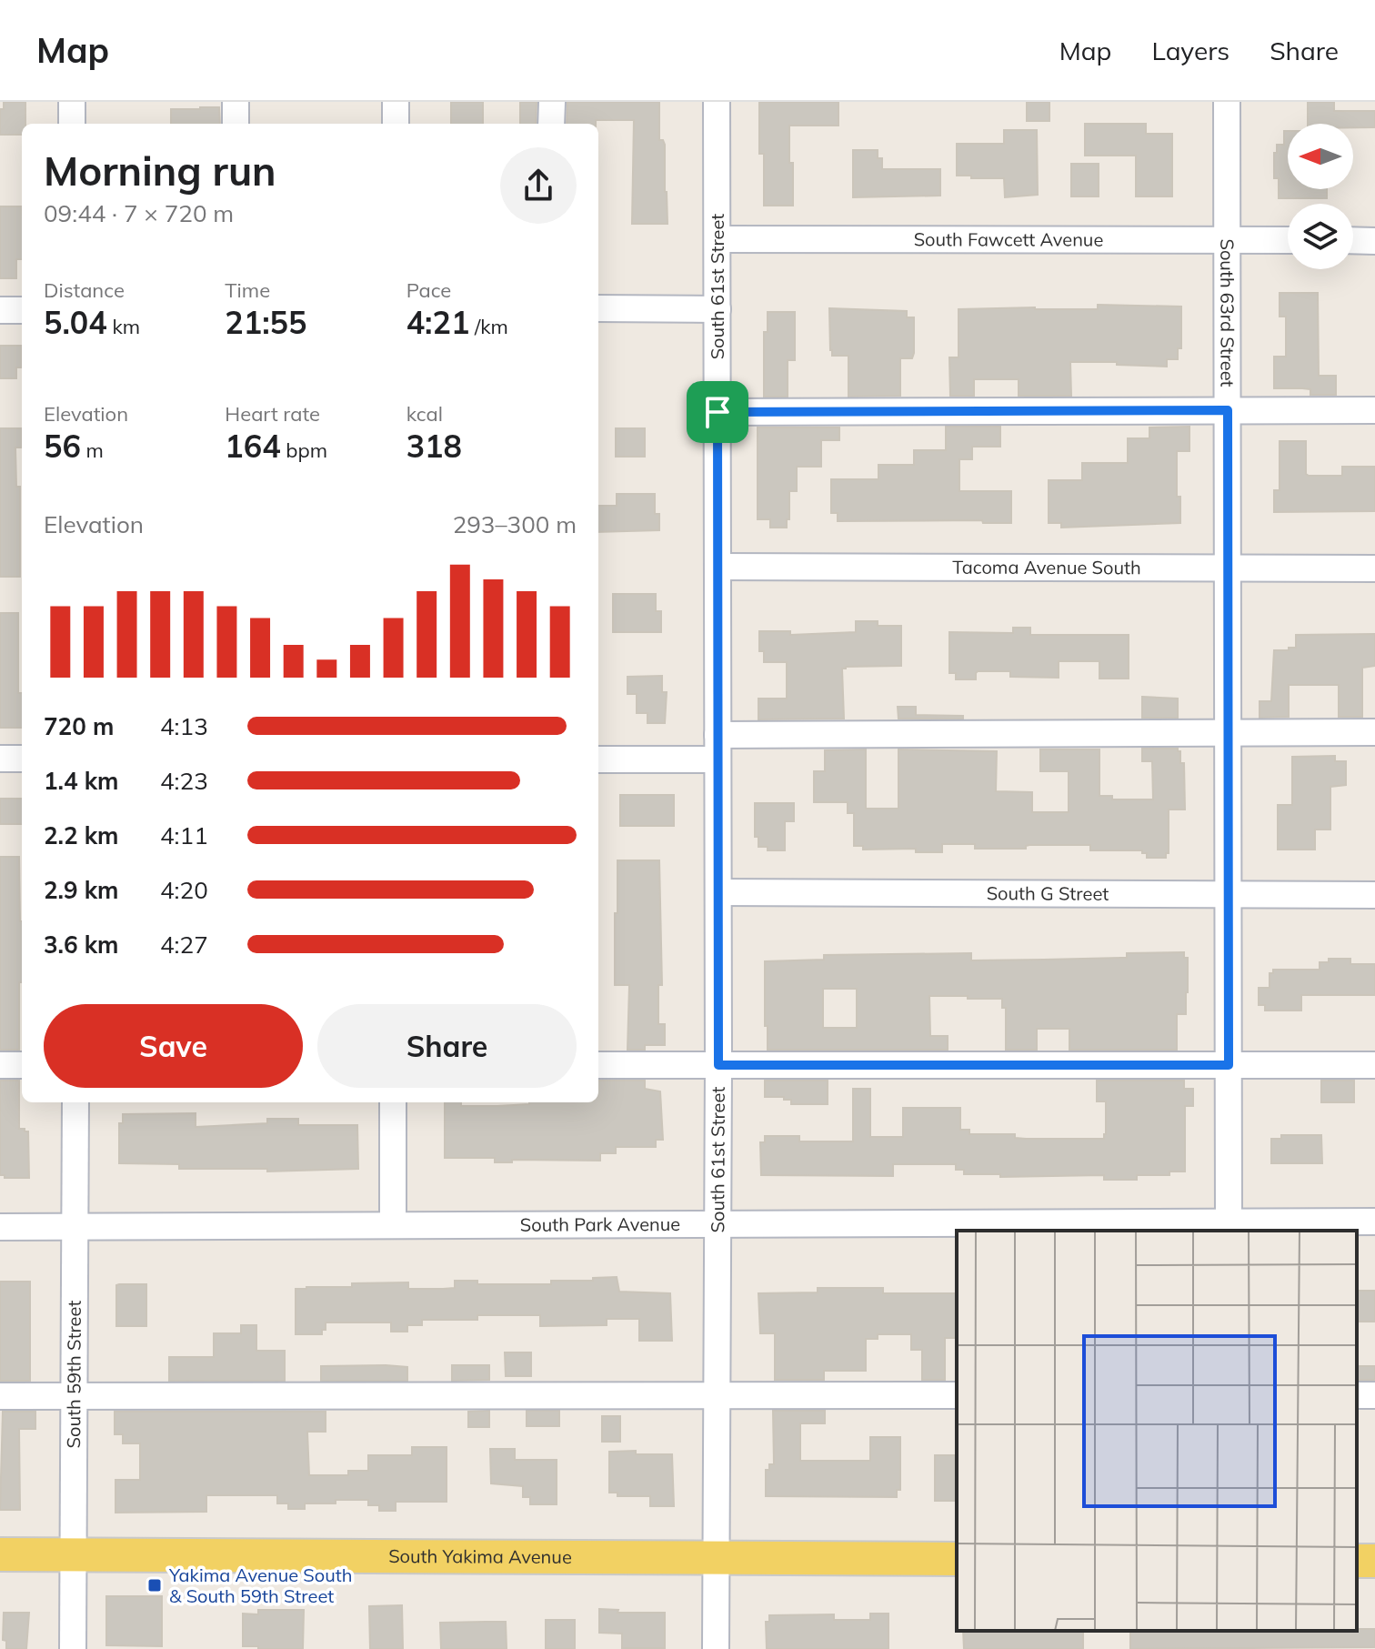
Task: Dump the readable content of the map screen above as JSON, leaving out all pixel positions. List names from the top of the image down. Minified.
{"streets":{"main road":["South Yakima Avenue"],"street":["South Fawcett Avenue","South 61st Street","South 63rd Street","Tacoma Avenue South","South G Street","South Park Avenue","South 59th Street"]},"crossings":[["South Fawcett Avenue","South 61st Street"],["South Fawcett Avenue","South 63rd Street"],["South 61st Street","Tacoma Avenue South"],["South 61st Street","South G Street"],["South 61st Street","South Park Avenue"],["South 61st Street","South Yakima Avenue"],["South 63rd Street","Tacoma Avenue South"],["South 63rd Street","South G Street"],["South 63rd Street","South Park Avenue"],["South Park Avenue","South 59th Street"],["South 59th Street","South Yakima Avenue"]],"places":{"transit":["Yakima Avenue South & South 59th Street"]},"north":"left","page":{"header":"Map","nav":["Map","Layers","Share"],"heading":["Morning run","09:44 · 7 × 720 m"],"stats":[["Distance","5.04 km"],["Time","21:55"],["Pace","4:21 /km"],["Elevation","56 m"],["Heart rate","164 bpm"],["kcal","318"]],"chart":["Elevation","293–300 m"],"list":[{"name":"720 m","note":"4:13"},{"name":"1.4 km","note":"4:23"},{"name":"2.2 km","note":"4:11"},{"name":"2.9 km","note":"4:20"},{"name":"3.6 km","note":"4:27"}],"buttons":["Save","Share"]}}
